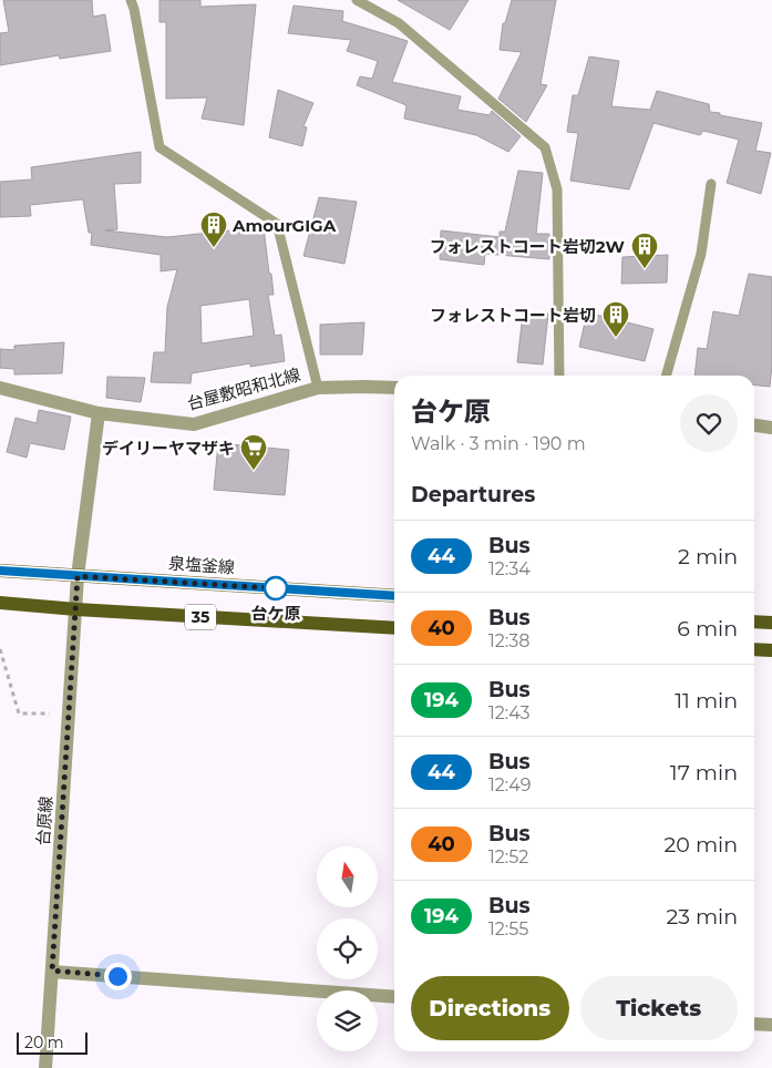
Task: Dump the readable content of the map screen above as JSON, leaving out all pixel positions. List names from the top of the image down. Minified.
{"streets":{"main road":["泉塩釜線","35"],"street":["台屋敷昭和北線","台原線"]},"crossings":[["台屋敷昭和北線","台原線"],["泉塩釜線","台原線"],["35","台原線"]],"places":{"building":["AmourGIGA","フォレストコート岩切2W","フォレストコート岩切"],"supermarket":["デイリーヤマザキ"],"other":["台ケ原"]},"lines":["bus line 44"],"scale_bar":"20 m","north":"top","page":{"heading":[["台ケ原","Walk · 3 min · 190 m"],"Departures"],"list":[{"mark":"44","name":"Bus","note":"12:34","value":"2 min"},{"mark":"40","name":"Bus","note":"12:38","value":"6 min"},{"mark":"194","name":"Bus","note":"12:43","value":"11 min"},{"mark":"44","name":"Bus","note":"12:49","value":"17 min"},{"mark":"40","name":"Bus","note":"12:52","value":"20 min"},{"mark":"194","name":"Bus","note":"12:55","value":"23 min"}],"buttons":["Directions","Tickets"],"scale":"20 m"}}
